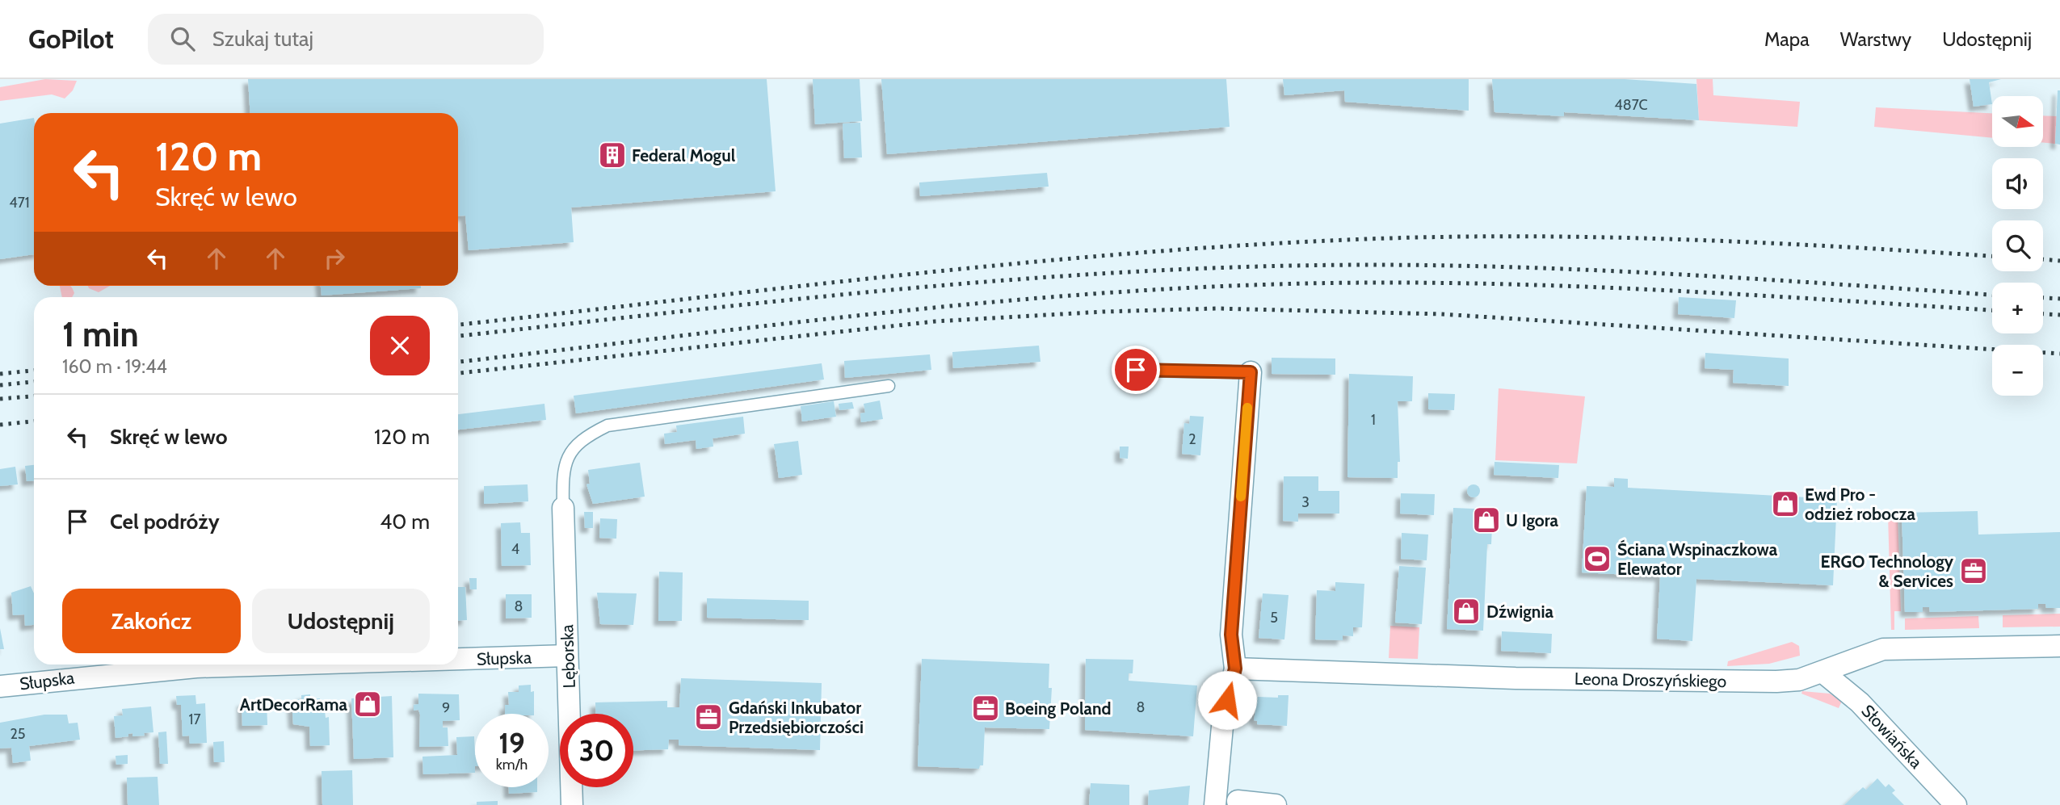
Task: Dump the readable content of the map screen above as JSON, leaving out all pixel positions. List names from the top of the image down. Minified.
{"streets":{"street":["Lęborska","Słupska","Leona Droszyńskiego","Słowiańska"]},"crossings":[["Lęborska","Słupska"],["Leona Droszyńskiego","Słowiańska"]],"places":{"building":["Federal Mogul"],"shop":["Ewd Pro - odzież robocza","U Igora","Dźwignia","ArtDecorRama"],"sports":["Ściana Wspinaczkowa Elewator"],"office":["ERGO Technology & Services","Boeing Poland","Gdański Inkubator Przedsiębiorczości"]},"house_numbers":["487C","471","1","2","3","4","8","5","8","9","17","25"],"north":"right","page":{"header":"GoPilot","search":"Szukaj tutaj","nav":["Mapa","Warstwy","Udostępnij"],"map_buttons":["+","−"],"turn":["120 m","Skręć w lewo"],"heading":["1 min","160 m · 19:44"],"list":[{"name":"Skręć w lewo","value":"120 m"},{"name":"Cel podróży","value":"40 m"}],"buttons":["Zakończ","Udostępnij"],"speed":"19 km/h","limit":"30"}}
